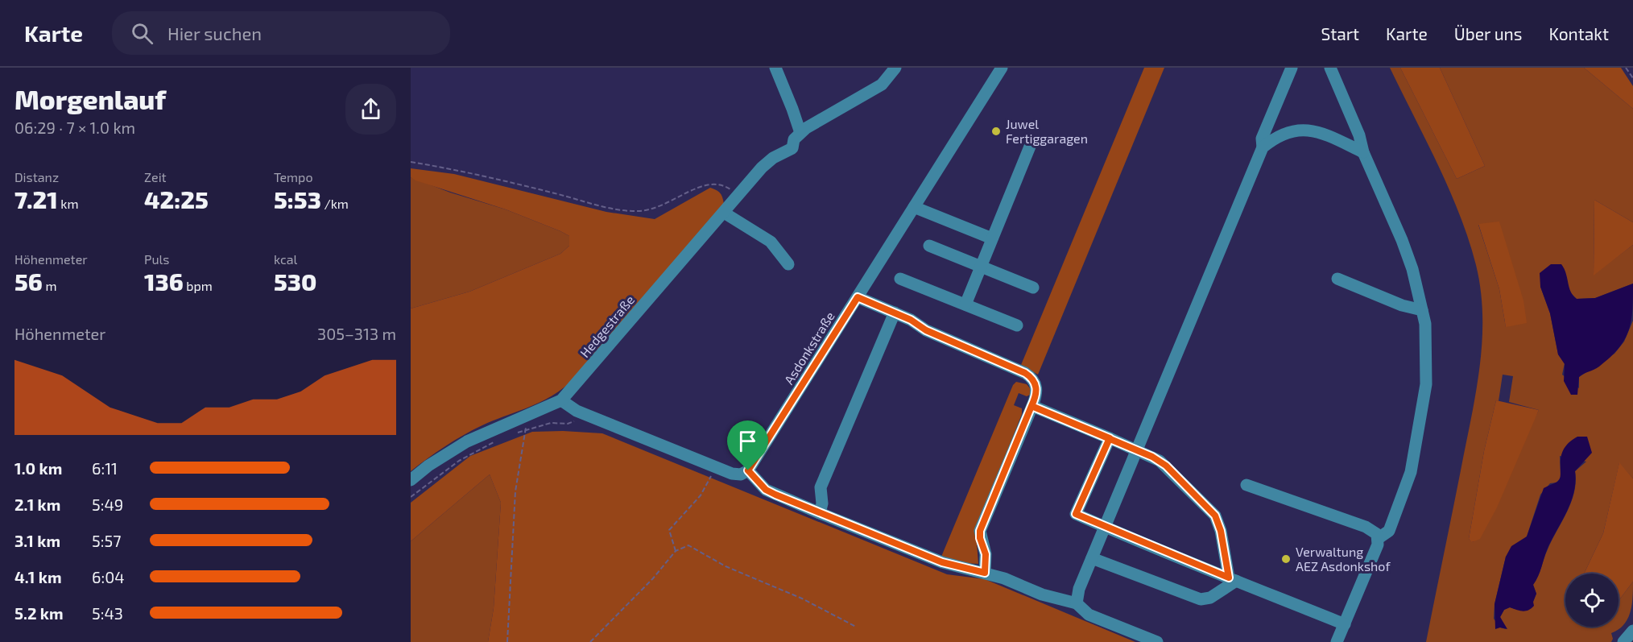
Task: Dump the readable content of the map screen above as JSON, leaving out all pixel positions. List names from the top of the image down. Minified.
{"streets":{"street":["Hedgestraße","Asdonkstraße"]},"places":["Juwel Fertiggaragen","Verwaltung AEZ Asdonkshof"],"page":{"header":"Karte","search":"Hier suchen","nav":["Start","Karte","Über uns","Kontakt"],"heading":["Morgenlauf","06:29 · 7 × 1.0 km"],"stats":[["Distanz","7.21 km"],["Zeit","42:25"],["Tempo","5:53 /km"],["Höhenmeter","56 m"],["Puls","136 bpm"],["kcal","530"]],"chart":["Höhenmeter","305–313 m"],"list":[{"name":"1.0 km","note":"6:11"},{"name":"2.1 km","note":"5:49"},{"name":"3.1 km","note":"5:57"},{"name":"4.1 km","note":"6:04"},{"name":"5.2 km","note":"5:43"}]}}
